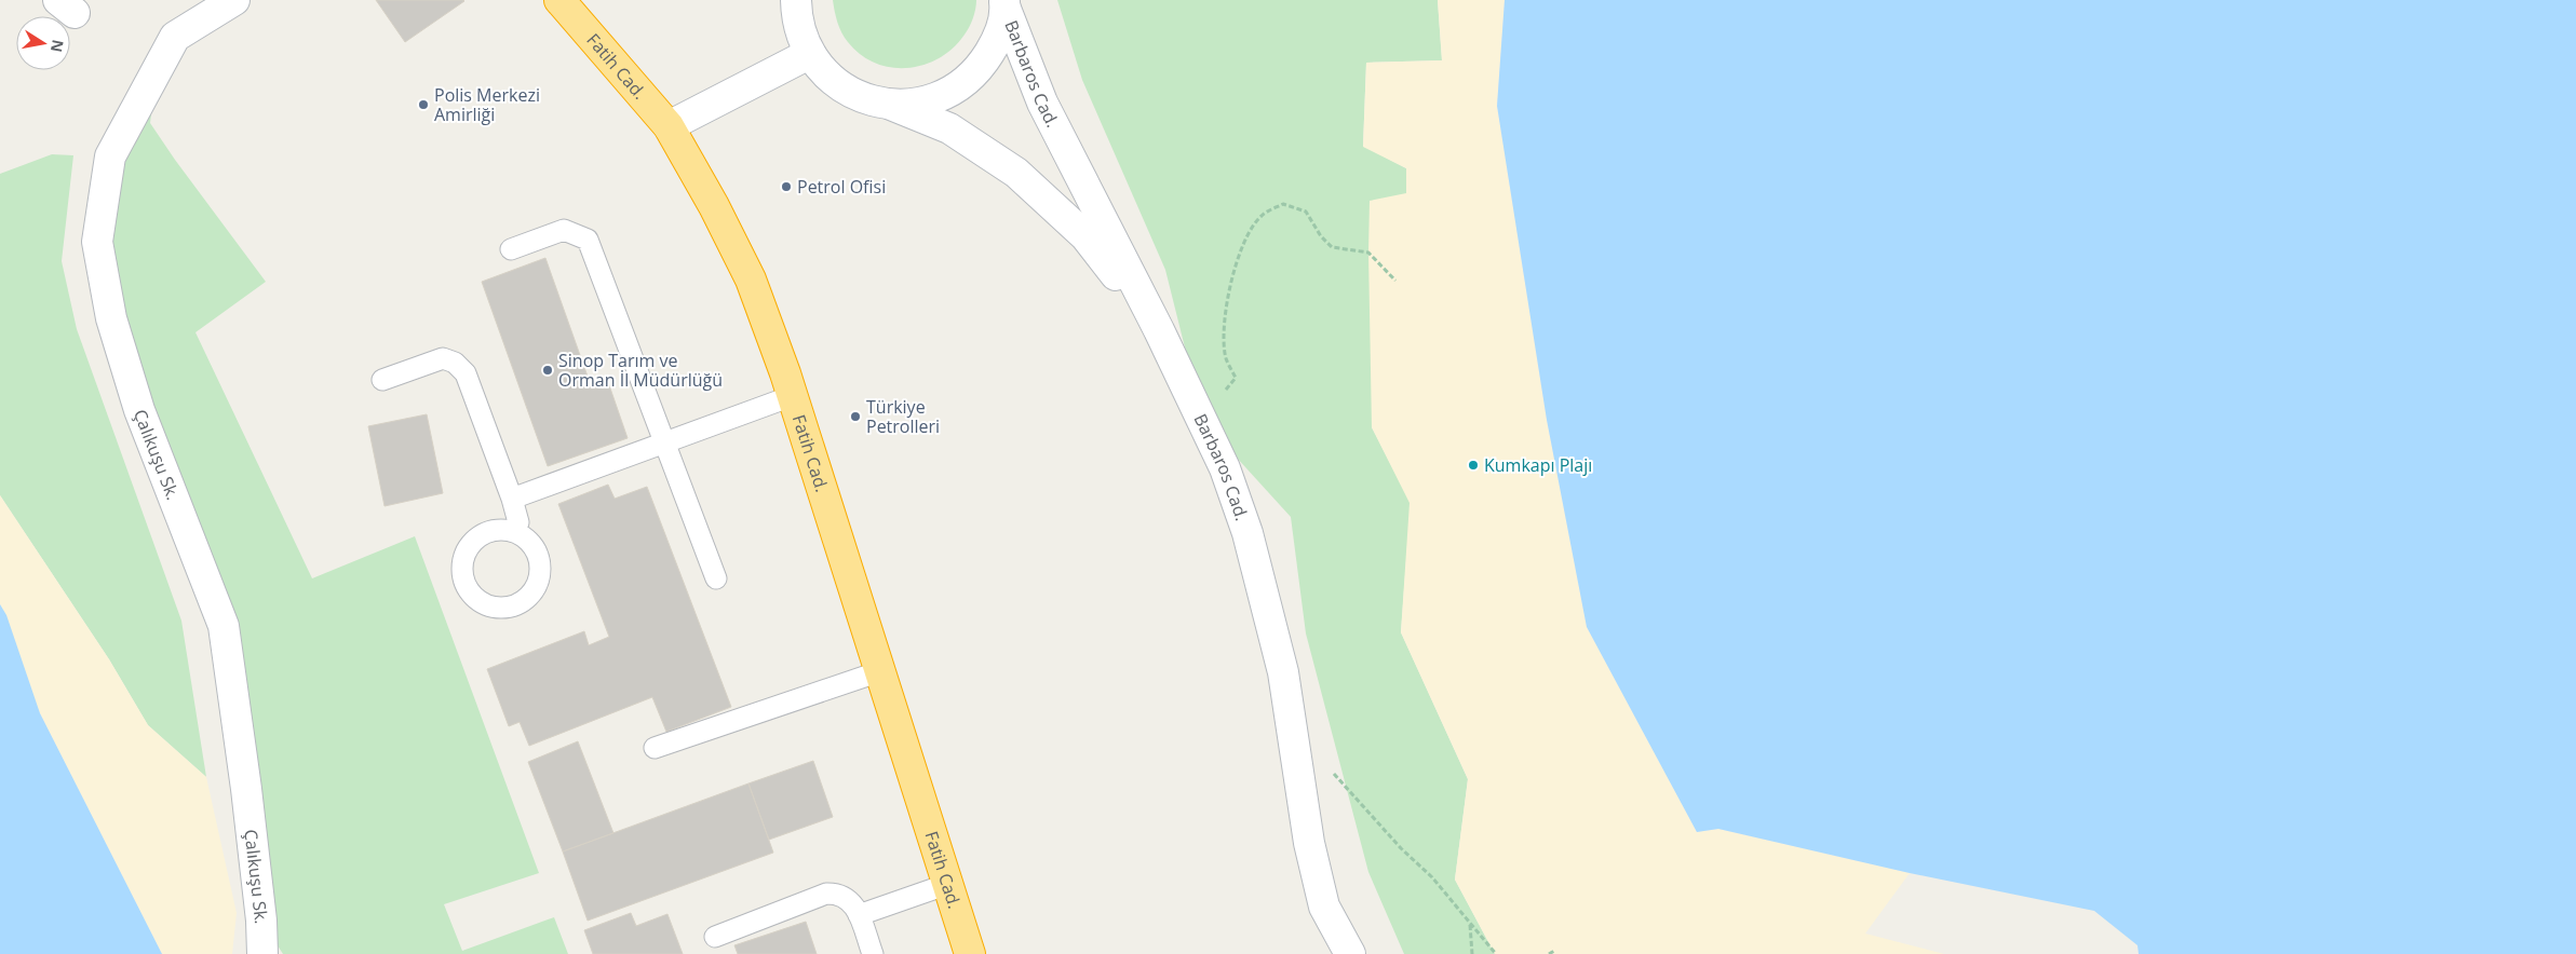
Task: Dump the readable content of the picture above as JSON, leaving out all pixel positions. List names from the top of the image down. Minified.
{"streets":{"highway":["Fatih Cad."],"main road":["Barbaros Cad.","Çalıkuşu Sk."]},"places":["Polis Merkezi Amirliği","Petrol Ofisi","Sinop Tarım ve Orman İl Müdürlüğü","Türkiye Petrolleri","Kumkapı Plajı"],"north":"right"}
